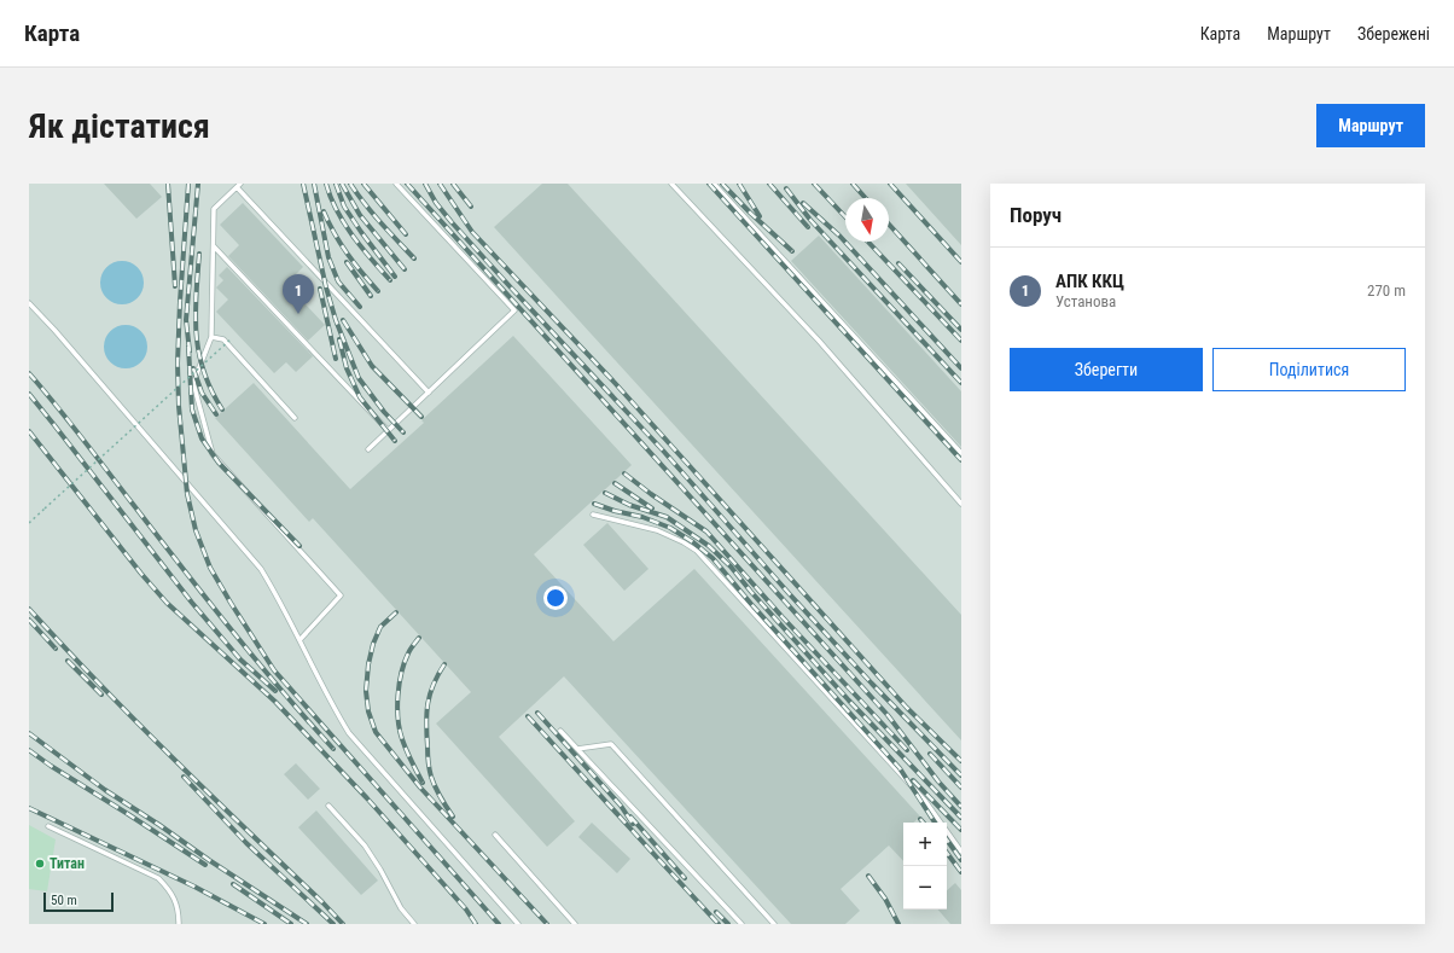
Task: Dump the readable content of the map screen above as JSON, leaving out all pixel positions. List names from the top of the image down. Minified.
{"places":["Титан"],"scale_bar":"50 m","north":"bottom","page":{"header":"Карта","nav":["Карта","Маршрут","Збережені"],"buttons":["Маршрут",["Зберегти","Поділитися"]],"title":"Як дістатися","heading":"Поруч","list":[{"mark":"1","name":"АПК ККЦ","note":"Установа","value":"270 m"}],"pins":"1","map_buttons":["+","−"],"scale":"50 m"}}
